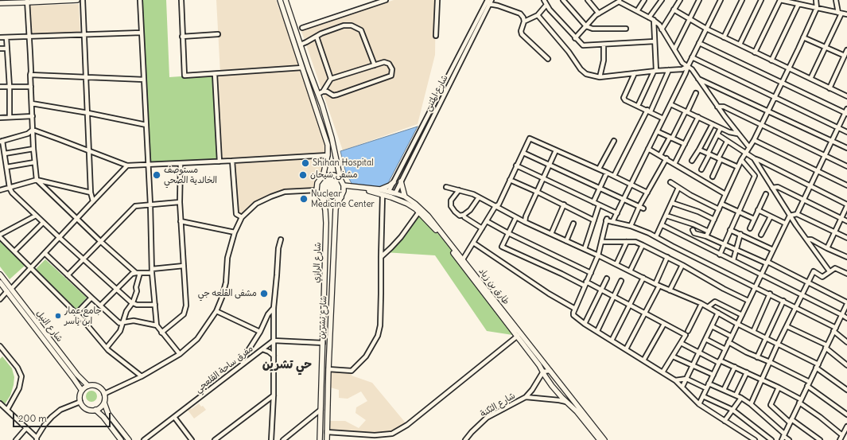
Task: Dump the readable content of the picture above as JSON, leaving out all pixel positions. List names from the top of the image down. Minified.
{"streets":{"main road":["شارع الرازي","طارق بن زياد","شارع تشرين","شارع النيل"],"street":["شارع المثنى","مفرق ساحة القلعجي","شارع الثكنة"]},"crossings":[["شارع المثنى","طارق بن زياد"],["شارع الرازي","شارع تشرين"]],"districts":["حي تشرين"],"places":["Shihan Hospital","مستوصف الخالدية الصحي","مشفى شيحان","Nuclear Medicine Center","مشفى القلعه جي","جامع عمار ابن ياسر"],"scale_bar":"200 m"}
